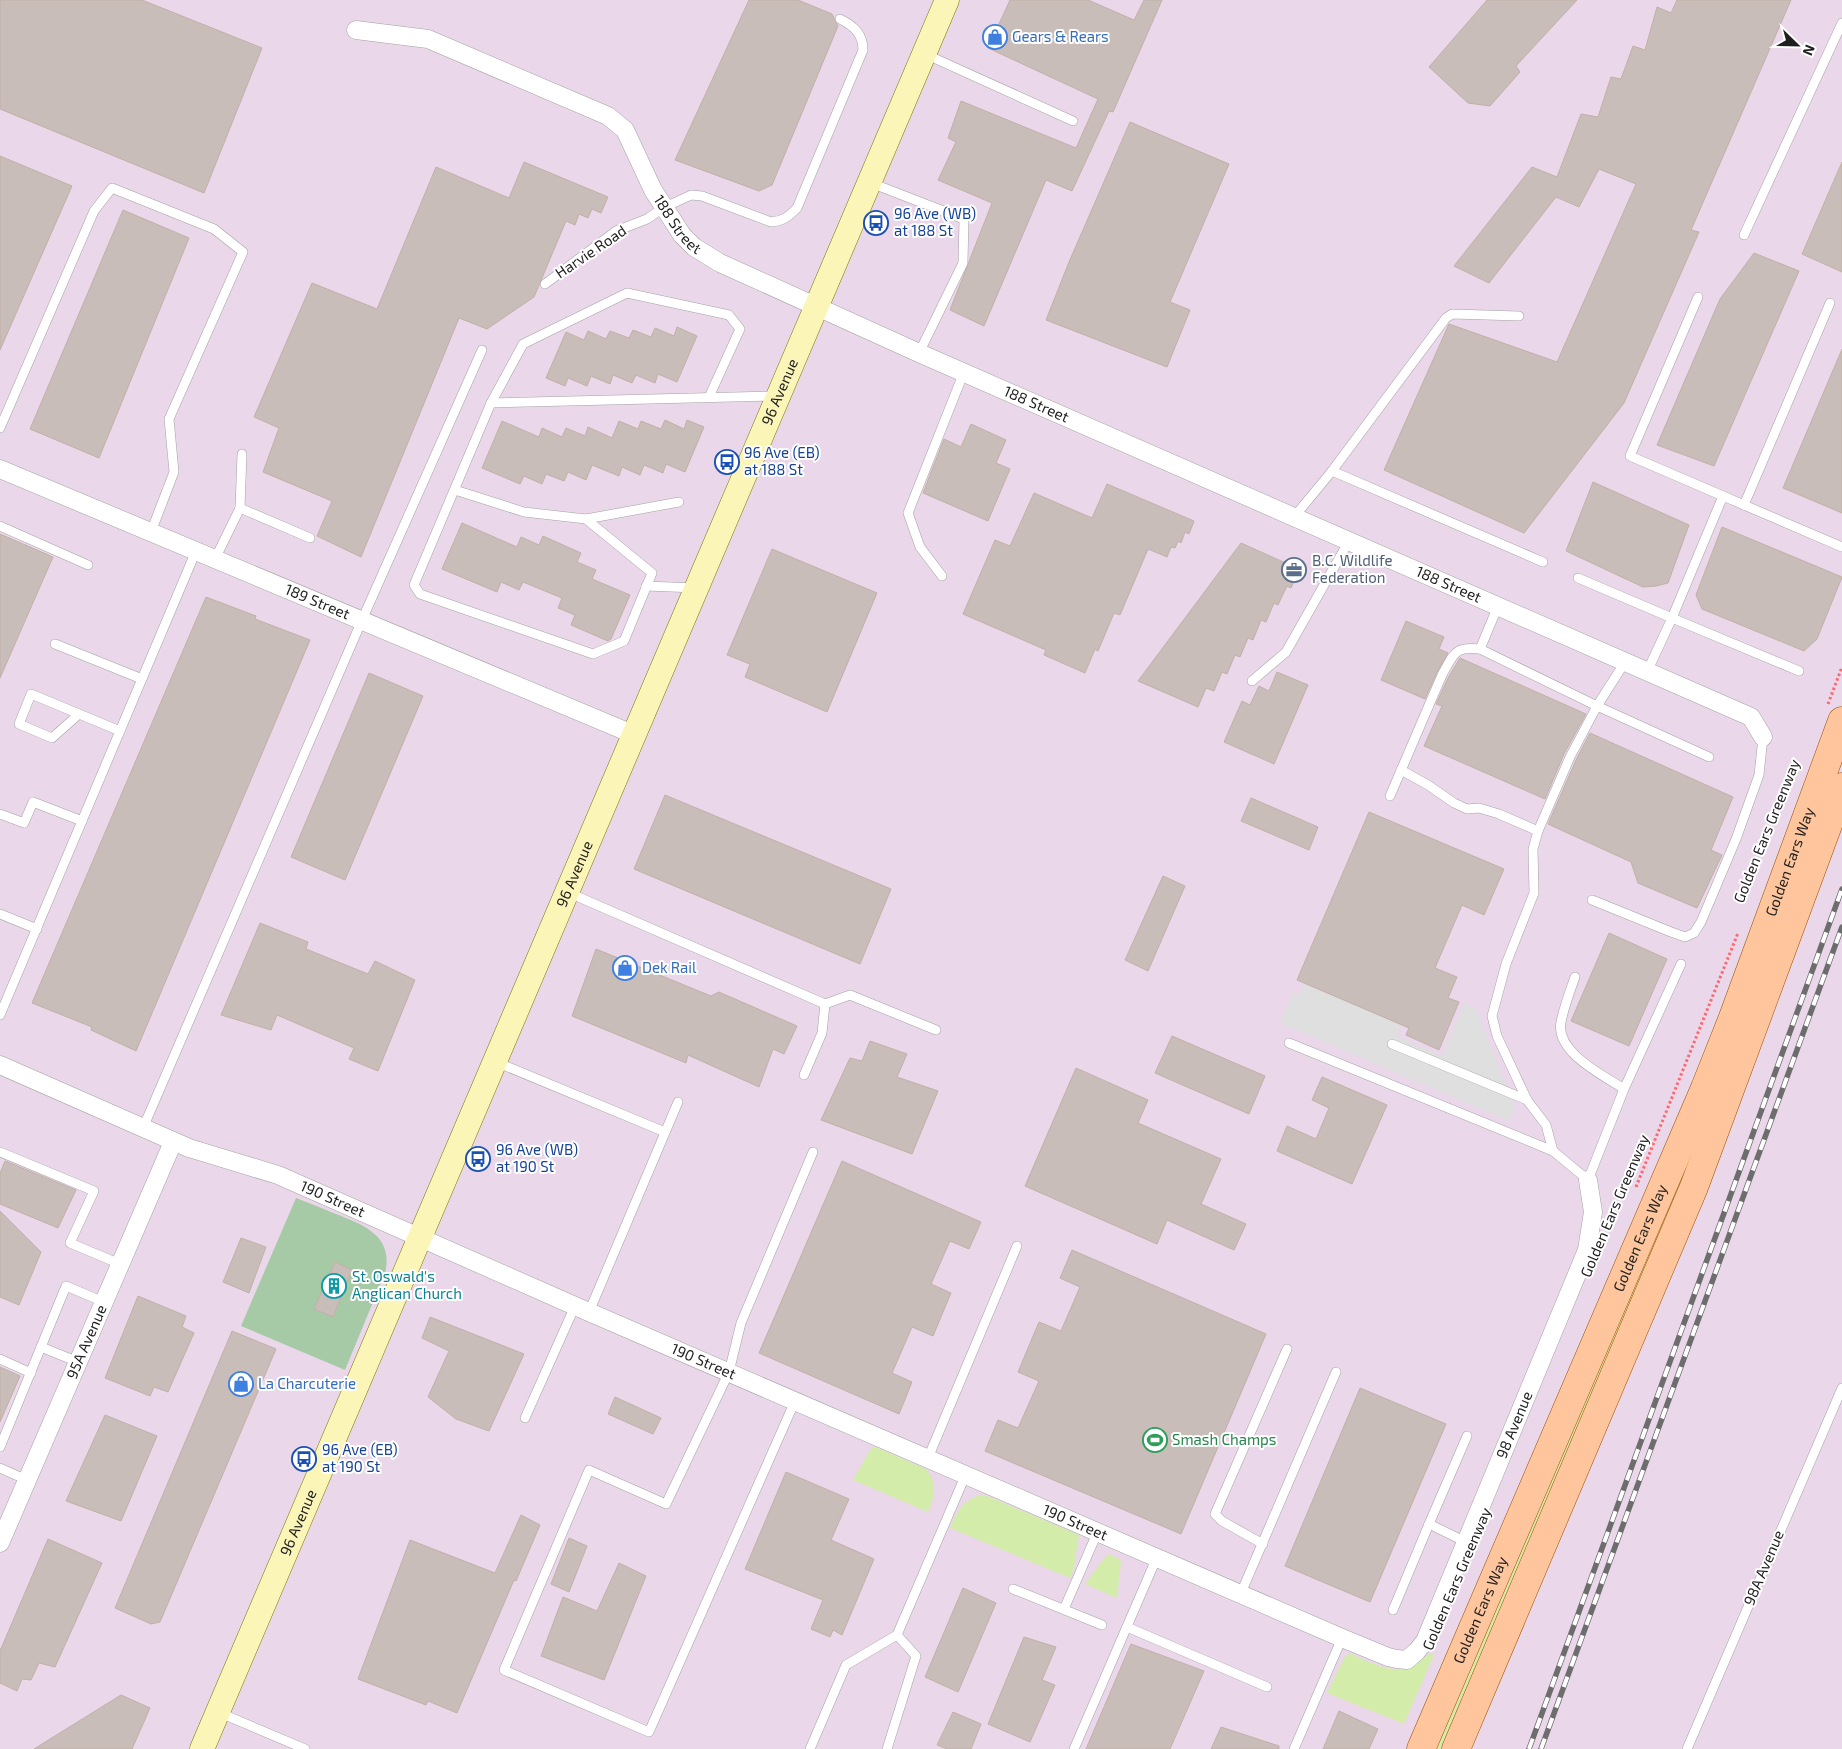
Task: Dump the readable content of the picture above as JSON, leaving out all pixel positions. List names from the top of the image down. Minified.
{"streets":{"main road":["96 Avenue","Golden Ears Way"],"street":["188 Street","189 Street","190 Street","95A Avenue","98 Avenue"],"lane":["Harvie Road","98A Avenue"],"path":["Golden Ears Greenway"]},"crossings":[["188 Street","Harvie Road"],["188 Street","96 Avenue"],["96 Avenue","189 Street"],["96 Avenue","190 Street"],["190 Street","95A Avenue"],["190 Street","98 Avenue"]],"places":{"shop":["Gears & Rears","Dek Rail","La Charcuterie"],"bus stop":["96 Ave (WB) at 188 St","96 Ave (EB) at 188 St","96 Ave (WB) at 190 St","96 Ave (EB) at 190 St"],"office":["B.C. Wildlife Federation"],"building":["St. Oswald's Anglican Church"],"sports":["Smash Champs"]},"north":"bottom right"}
